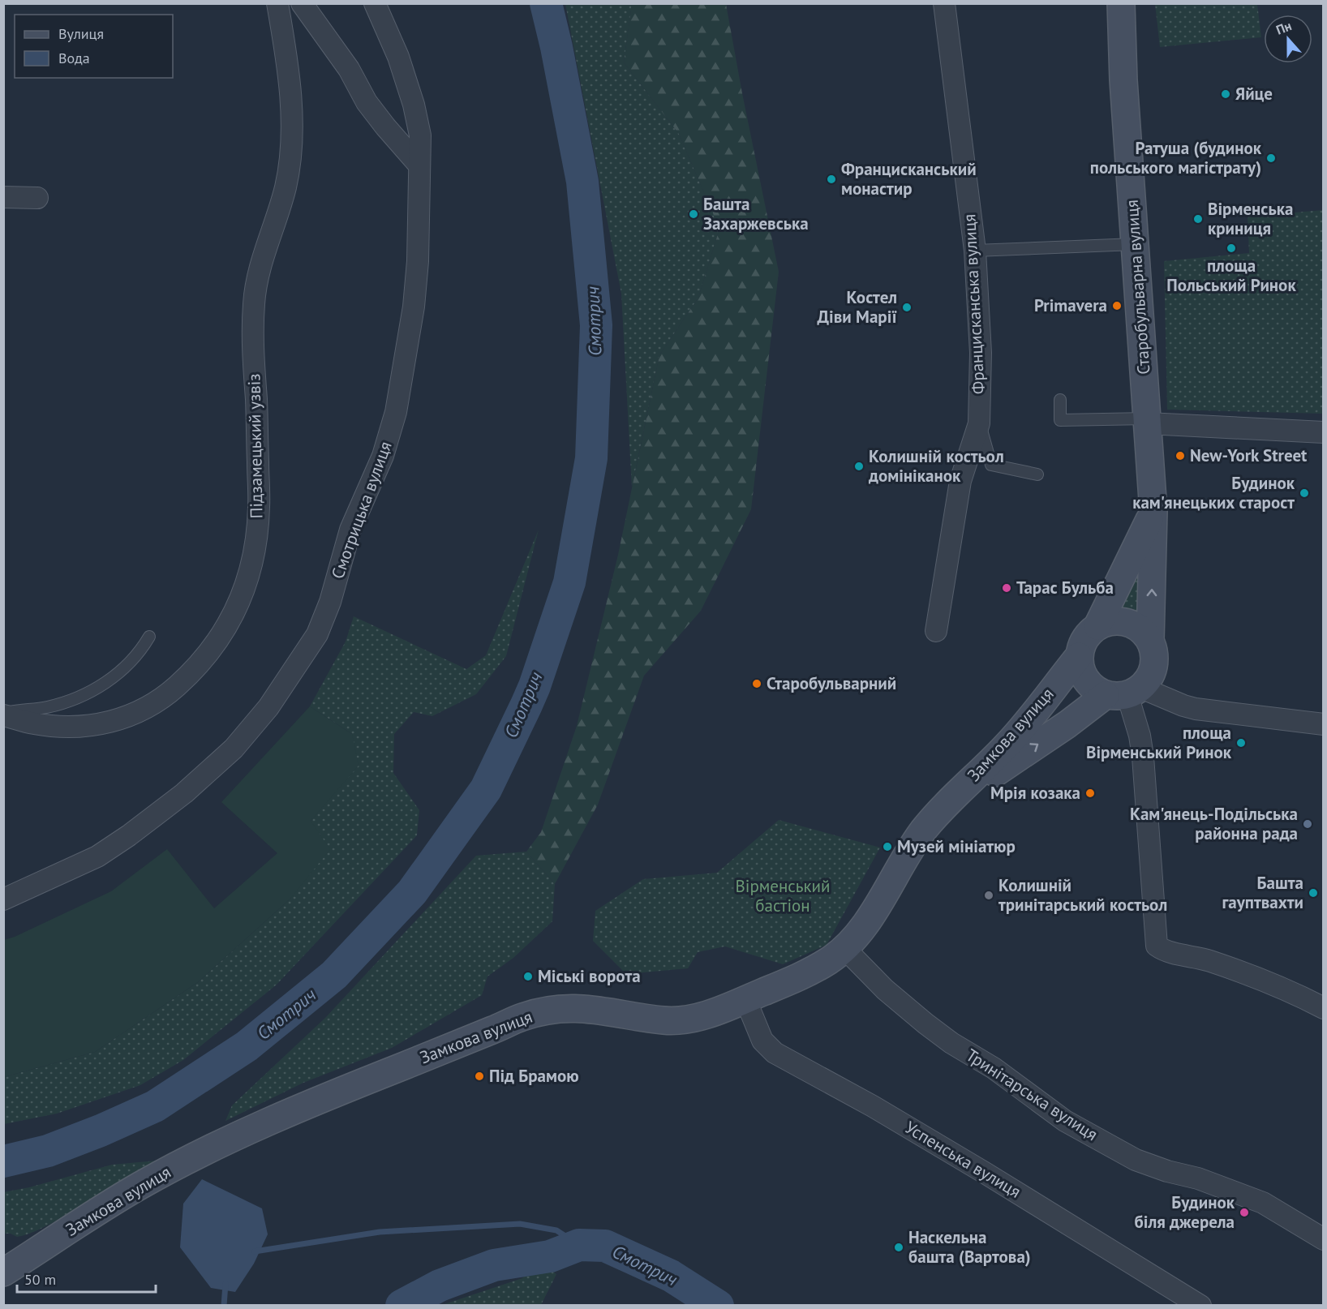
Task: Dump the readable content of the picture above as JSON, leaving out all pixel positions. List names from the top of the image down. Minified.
{"streets":{"main road":["Старобульварна вулиця","Замкова вулиця"],"street":["Францисканська вулиця","Підзамецький узвіз","Смотрицька вулиця","Тринітарська вулиця","Успенська вулиця"]},"crossings":[["Старобульварна вулиця","Замкова вулиця"],["Замкова вулиця","Тринітарська вулиця"],["Замкова вулиця","Успенська вулиця"]],"water":["Смотрич"],"parks":["Вірменський бастіон"],"places":["Яйце","Ратуша (будинок польського магістрату)","Францисканський монастир","Башта Захаржевська","Вірменська криниця","площа Польський Ринок","Primavera","Костел Діви Марії","New-York Street","Колишній костьол домініканок","Будинок кам'янецьких старост","Тарас Бульба","Старобульварний","площа Вірменський Ринок","Мрія козака","Кам'янець-Подільська районна рада","Музей мініатюр","Башта гауптвахти","Колишній тринітарський костьол","Міські ворота","Під Брамою","Будинок біля джерела","Наскельна башта (Вартова)"],"legend":["Вулиця","Вода"],"scale_bar":"50 m","north":"top"}
